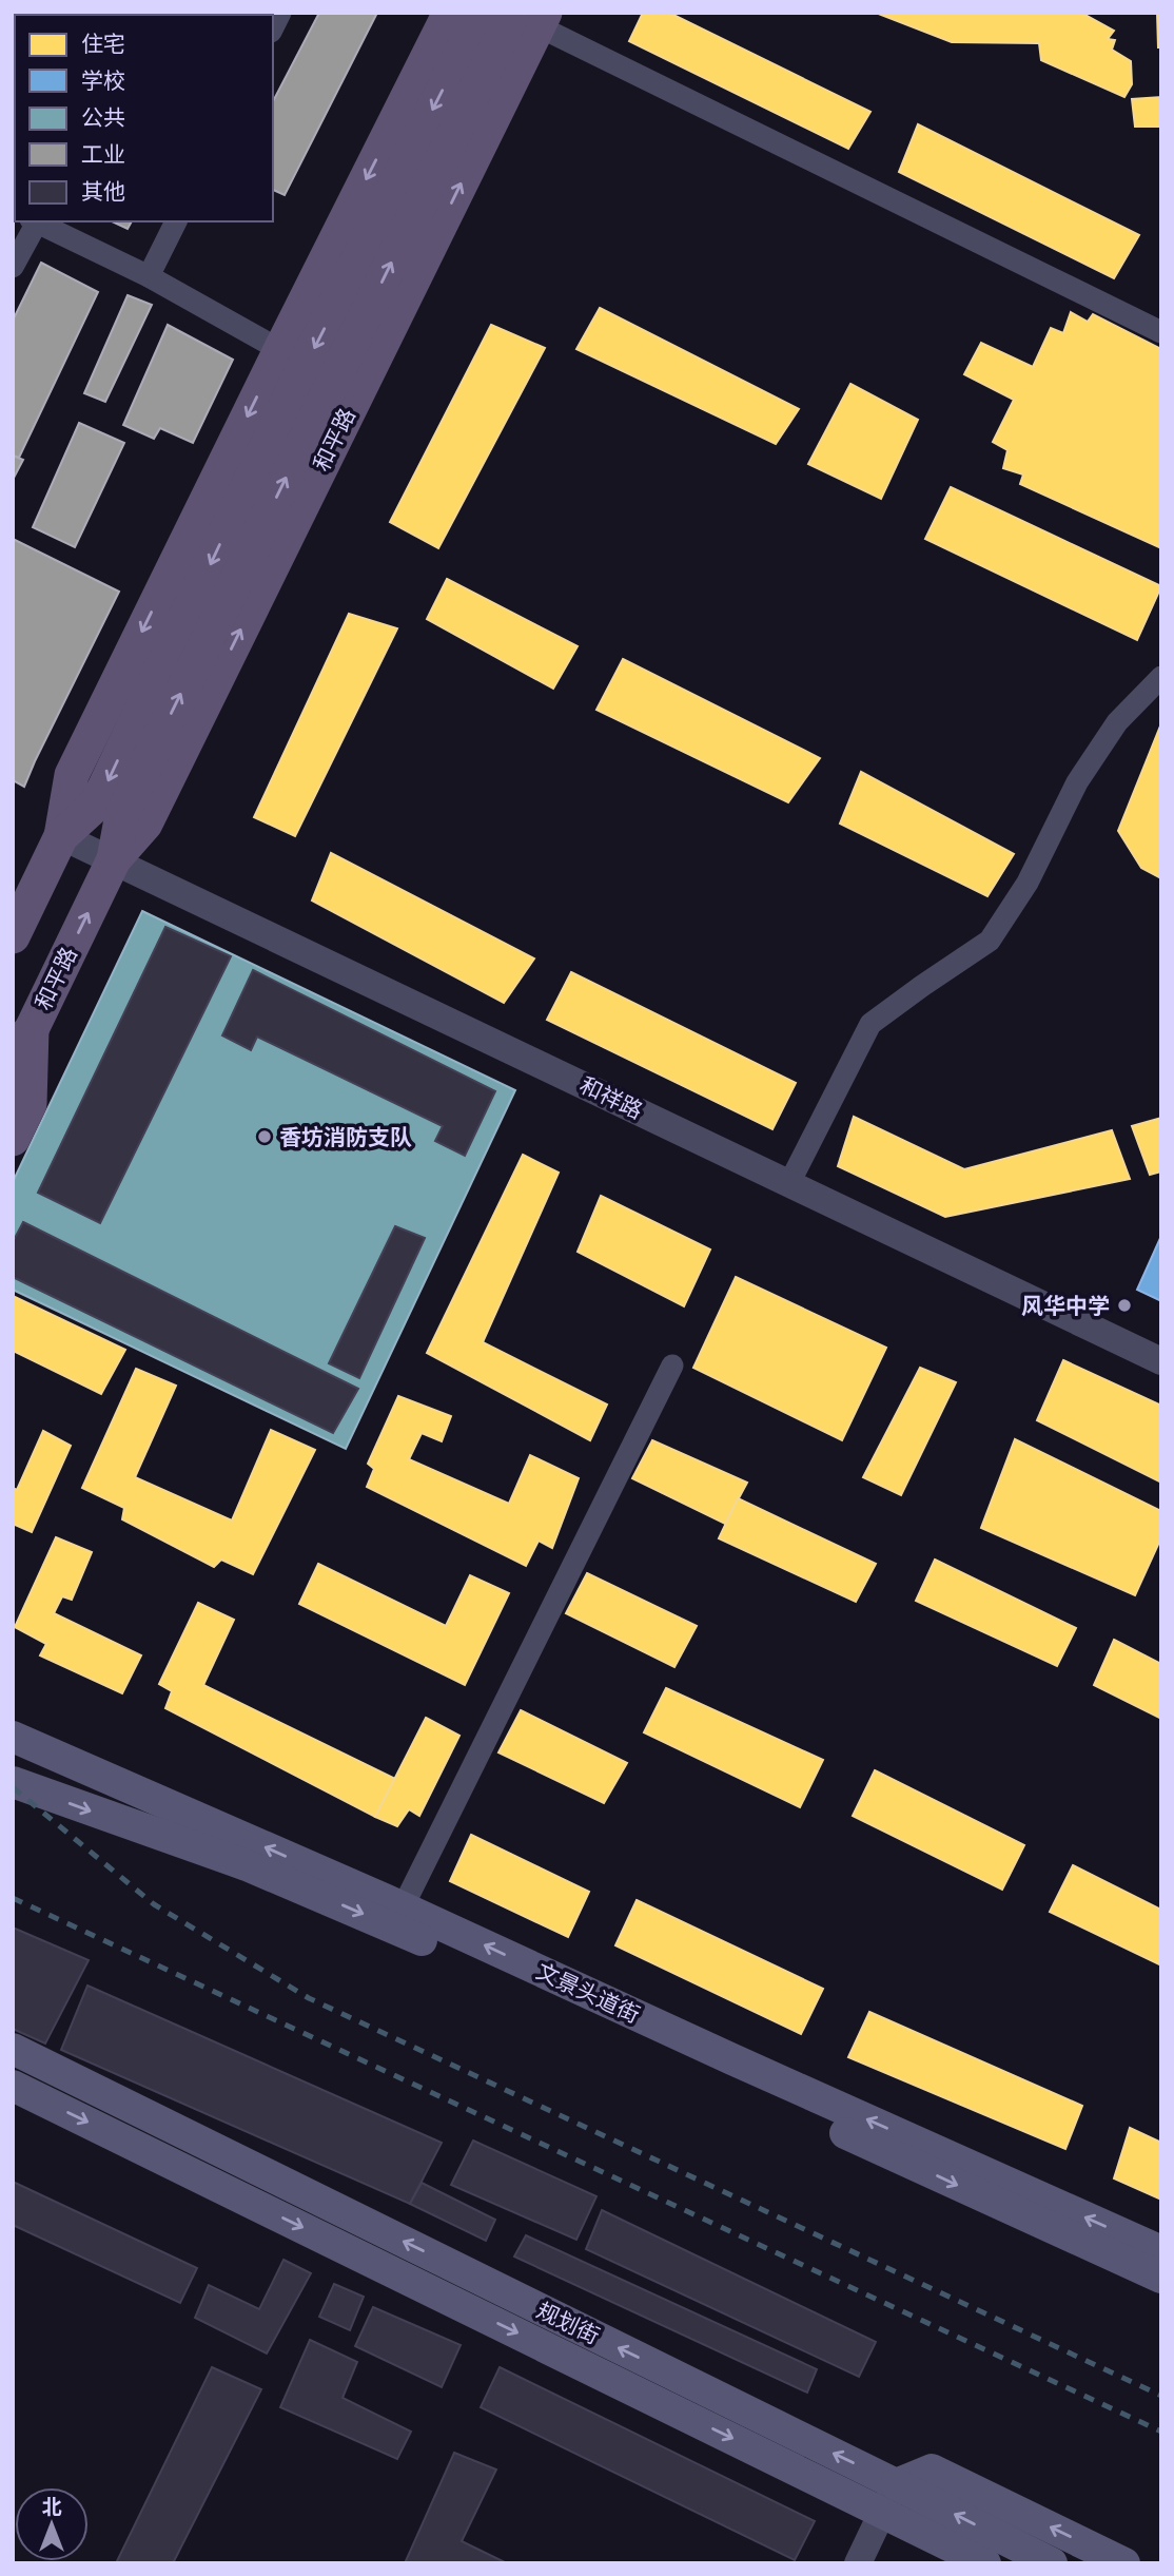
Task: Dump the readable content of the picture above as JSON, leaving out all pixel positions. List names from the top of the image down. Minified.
{"streets":{"main road":["和平路","文景头道街","规划街"],"street":["和祥路"]},"crossings":[["和平路","和祥路"]],"places":["香坊消防支队","风华中学"],"legend":["住宅","学校","公共","工业","其他"],"north":"top"}
